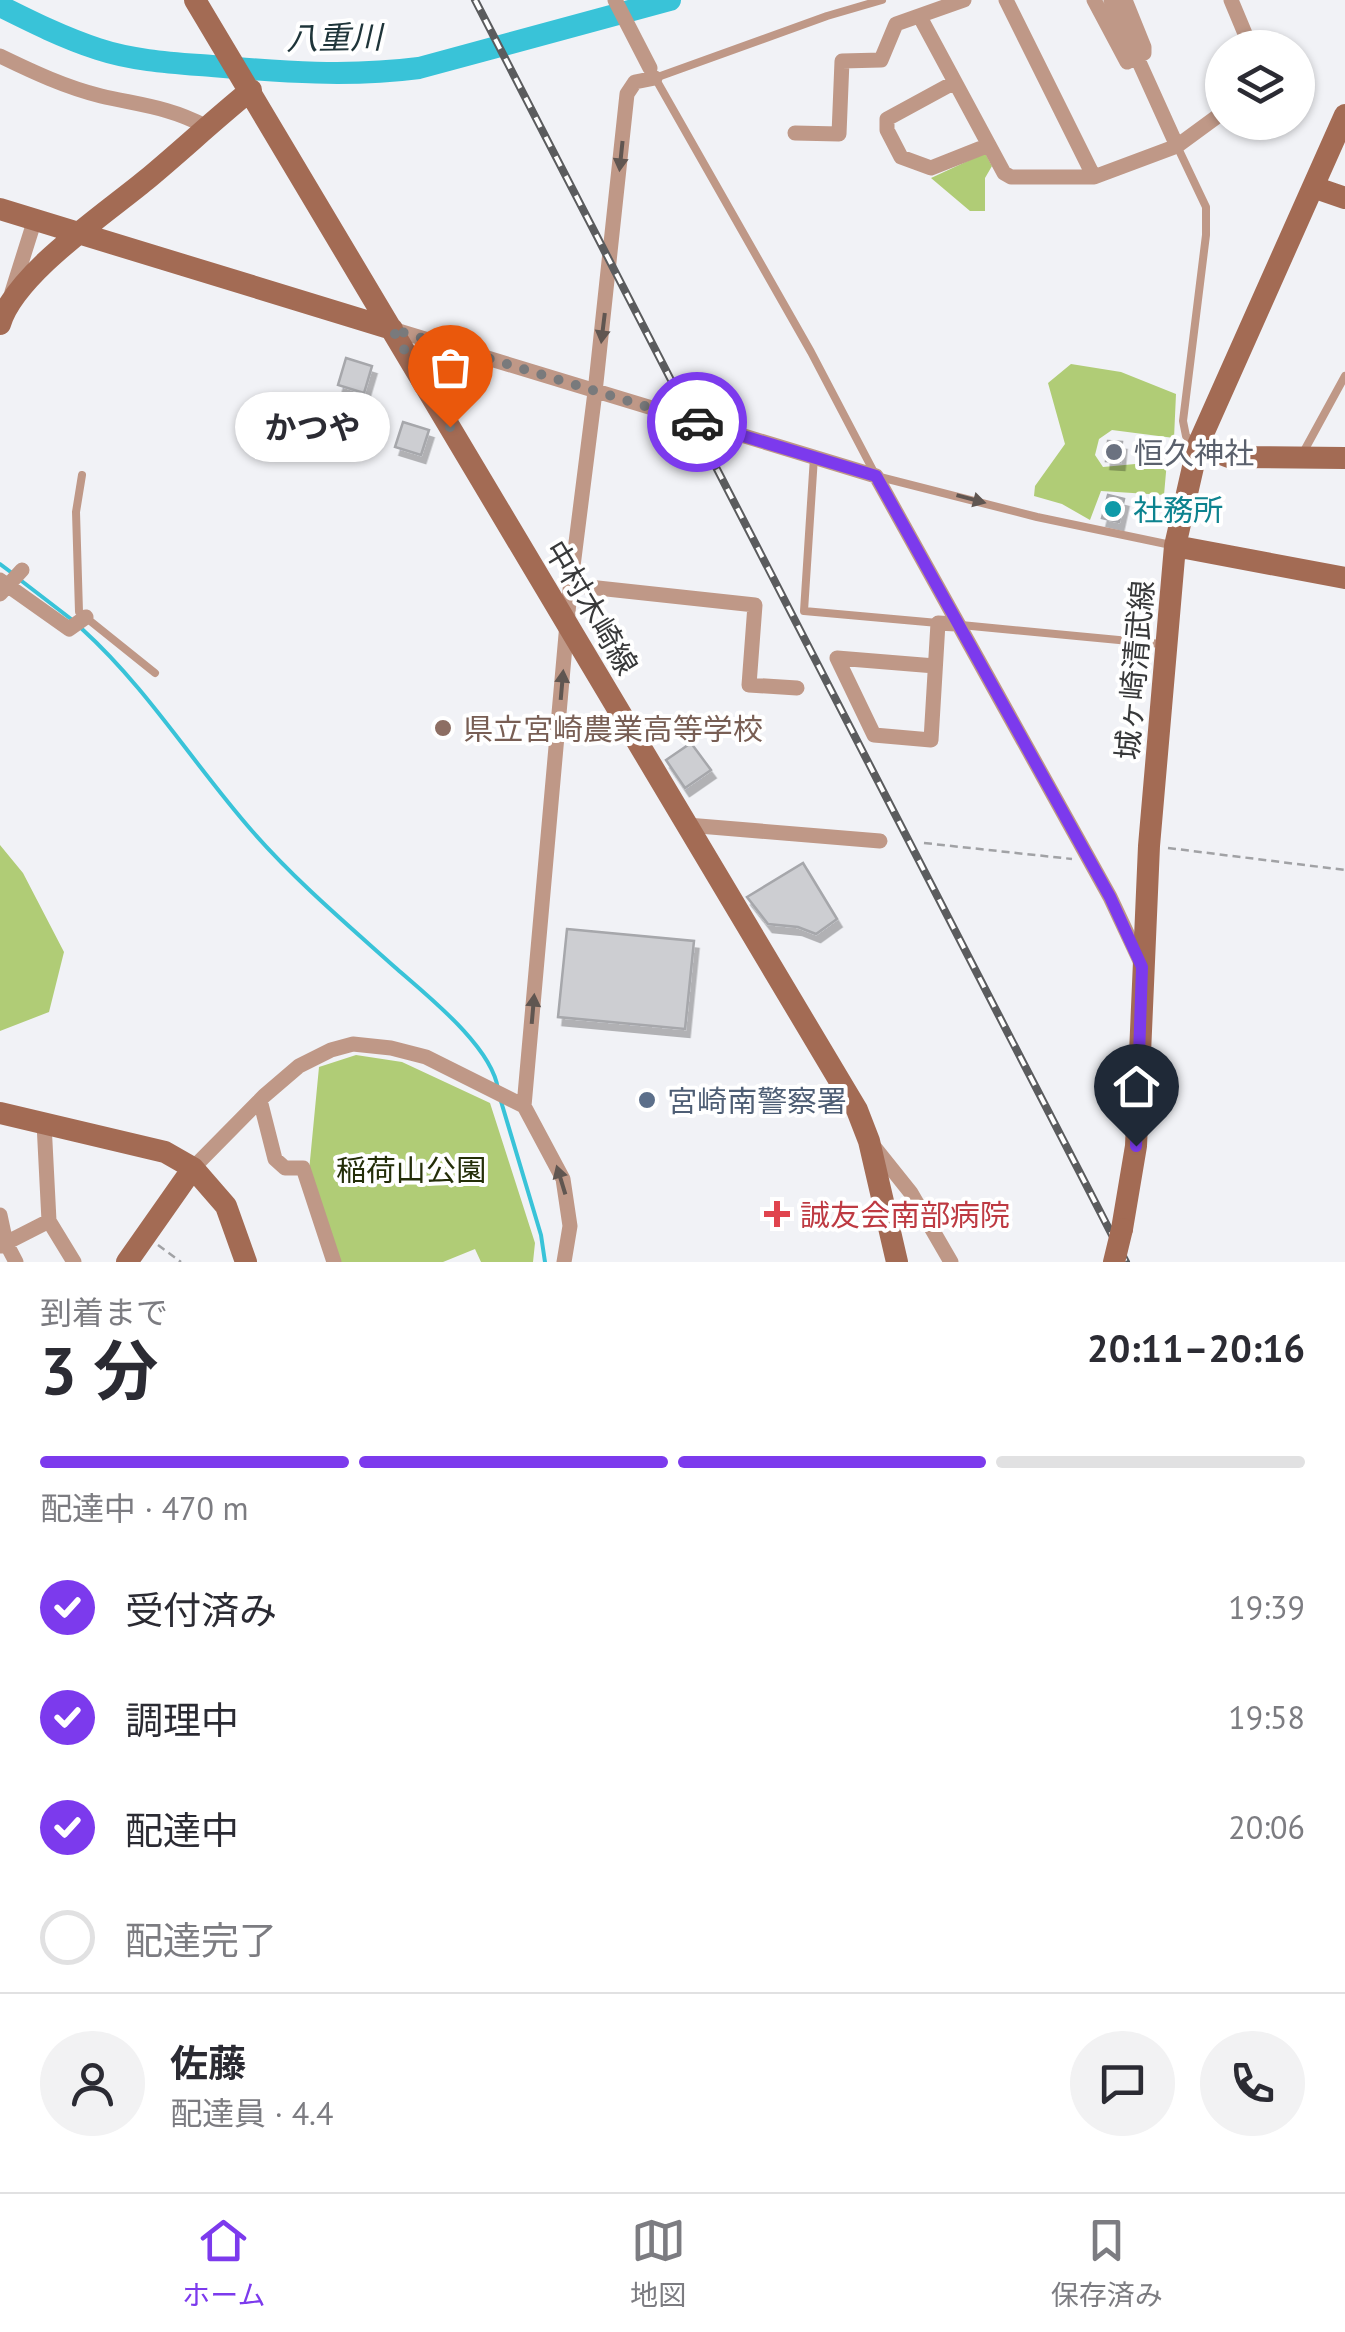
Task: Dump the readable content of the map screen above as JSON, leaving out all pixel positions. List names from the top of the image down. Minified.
{"streets":{"main road":["中村木崎線","城ヶ崎清武線"]},"water":["八重川"],"parks":["稲荷山公園"],"places":{"other":["かつや","恒久神社","社務所","県立宮崎農業高等学校","宮崎南警察署"],"health":["誠友会南部病院"]},"page":{"bubble":"かつや","heading":["3 分","到着まで","20:11–20:16"],"panel":["佐藤","配達員 · 4.4"],"bar":"配達中 · 470 m","list":[["受付済み","19:39"],["調理中","19:58"],["配達中","20:06"],"配達完了"],"tabs":["ホーム","地図","保存済み"]}}
